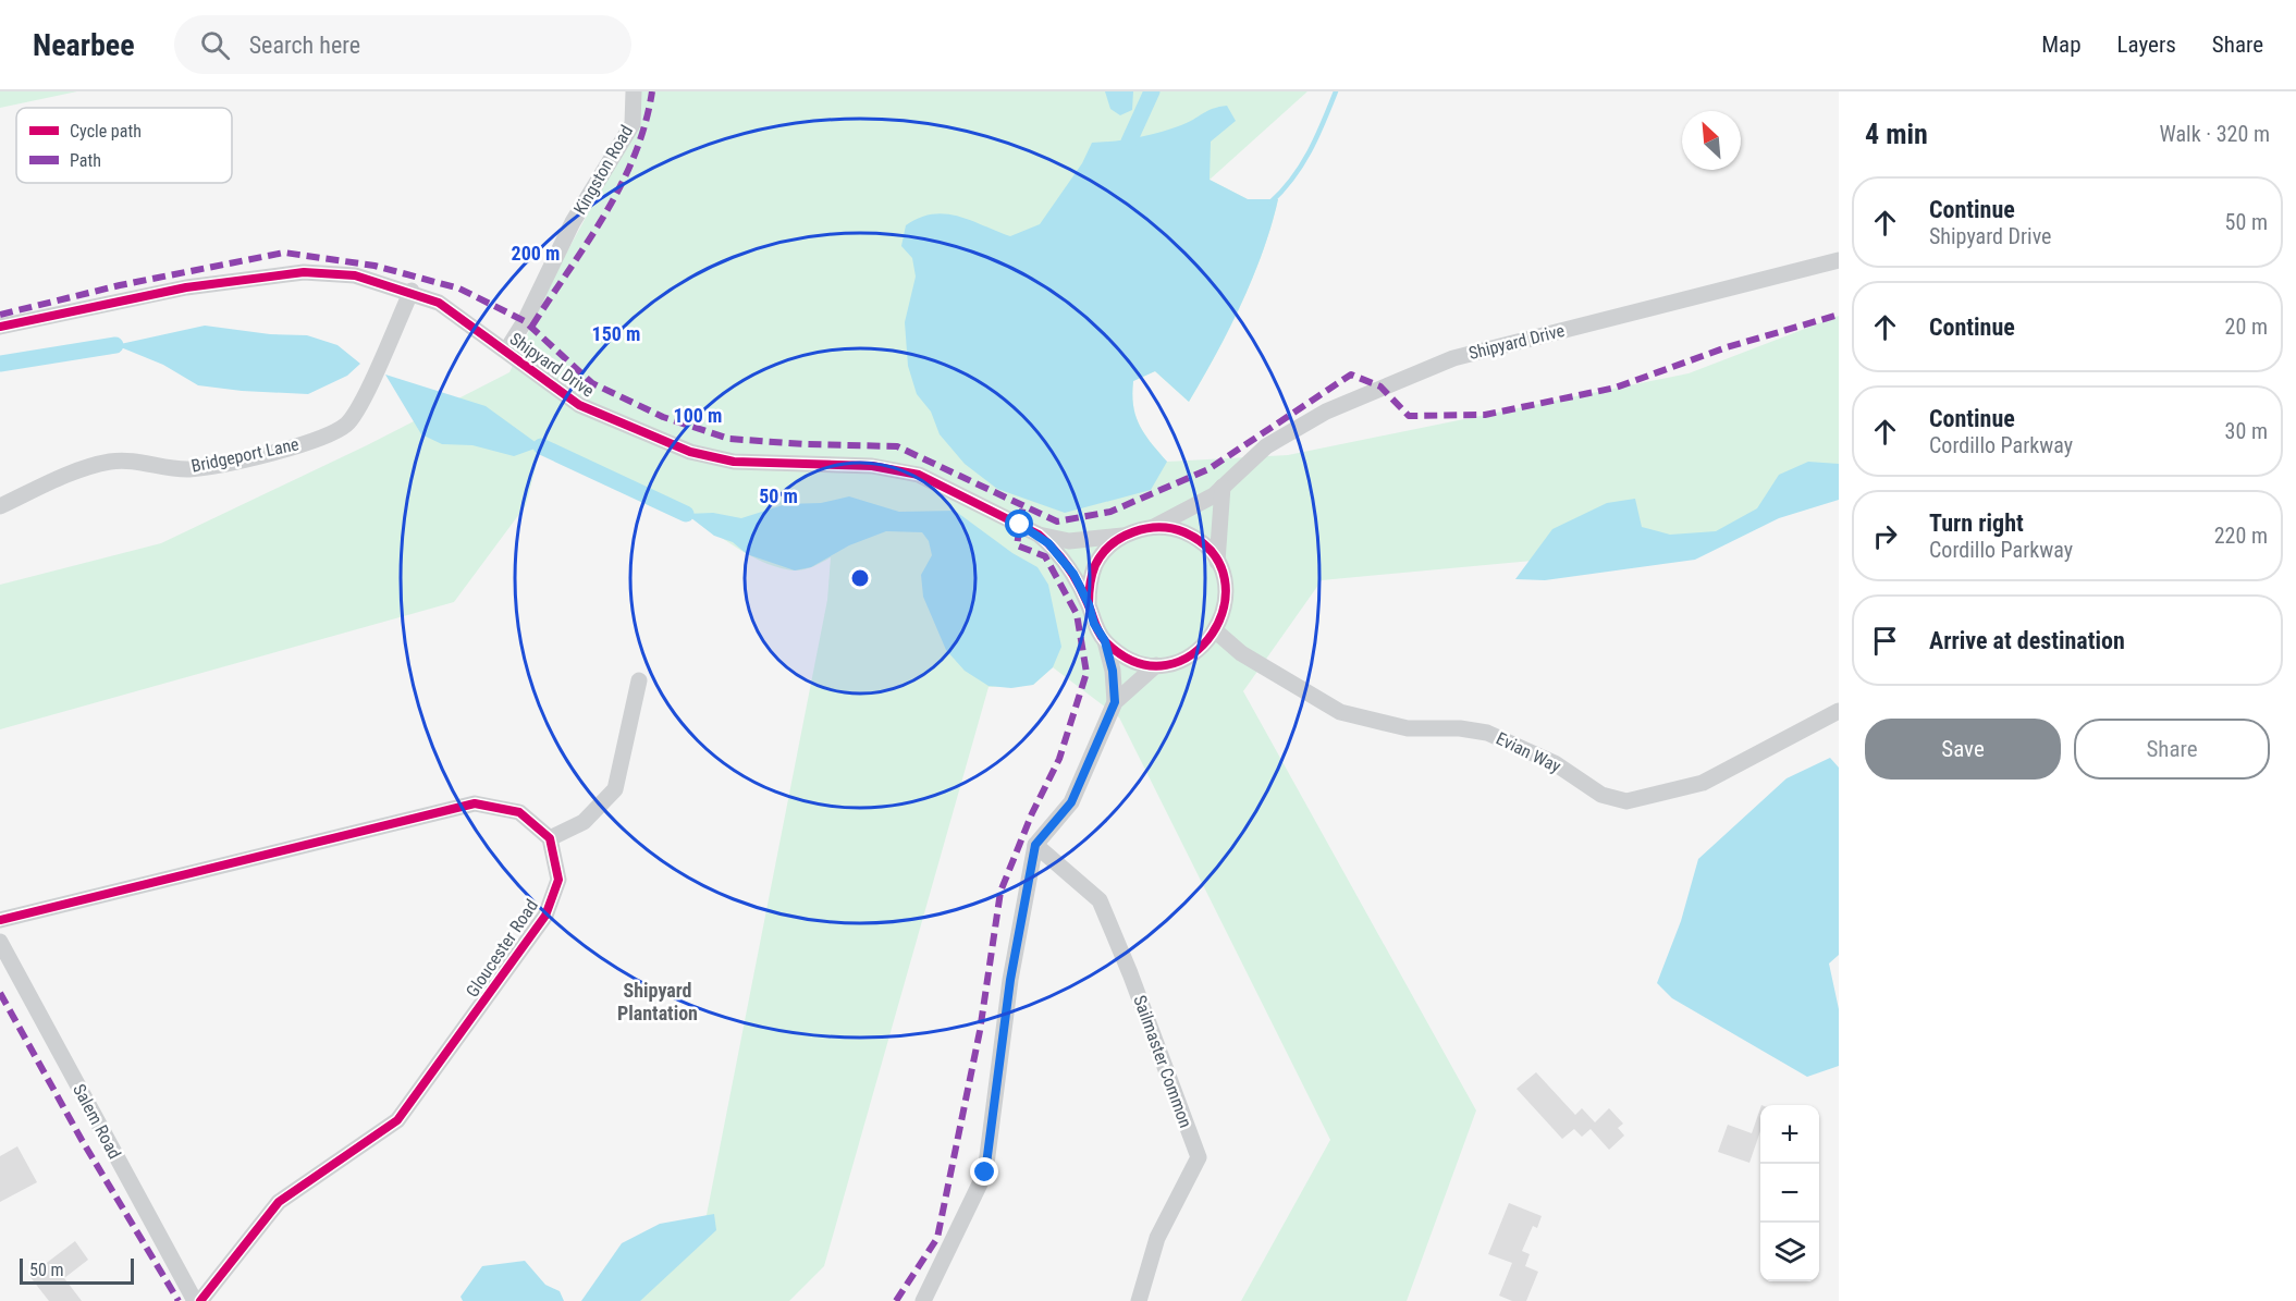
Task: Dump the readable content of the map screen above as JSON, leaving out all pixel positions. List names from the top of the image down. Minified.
{"streets":{"street":["Kingston Road","Shipyard Drive","Bridgeport Lane","Evian Way","Gloucester Road","Sailmaster Common","Salem Road"]},"crossings":[["Kingston Road","Shipyard Drive"],["Shipyard Drive","Bridgeport Lane"],["Shipyard Drive","Evian Way"]],"districts":["Shipyard Plantation"],"legend":["Cycle path","Path"],"scale_bar":"50 m","north":"top left","page":{"header":"Nearbee","search":"Search here","nav":["Map","Layers","Share"],"heading":["4 min","Walk · 320 m"],"list":[["Continue","Shipyard Drive","50 m"],["Continue","20 m"],["Continue","Cordillo Parkway","30 m"],["Turn right","Cordillo Parkway","220 m"],"Arrive at destination"],"buttons":["Save","Share"],"map_buttons":["+","−"],"scale":"50 m"},"rings":["200 m","150 m","100 m","50 m"]}
